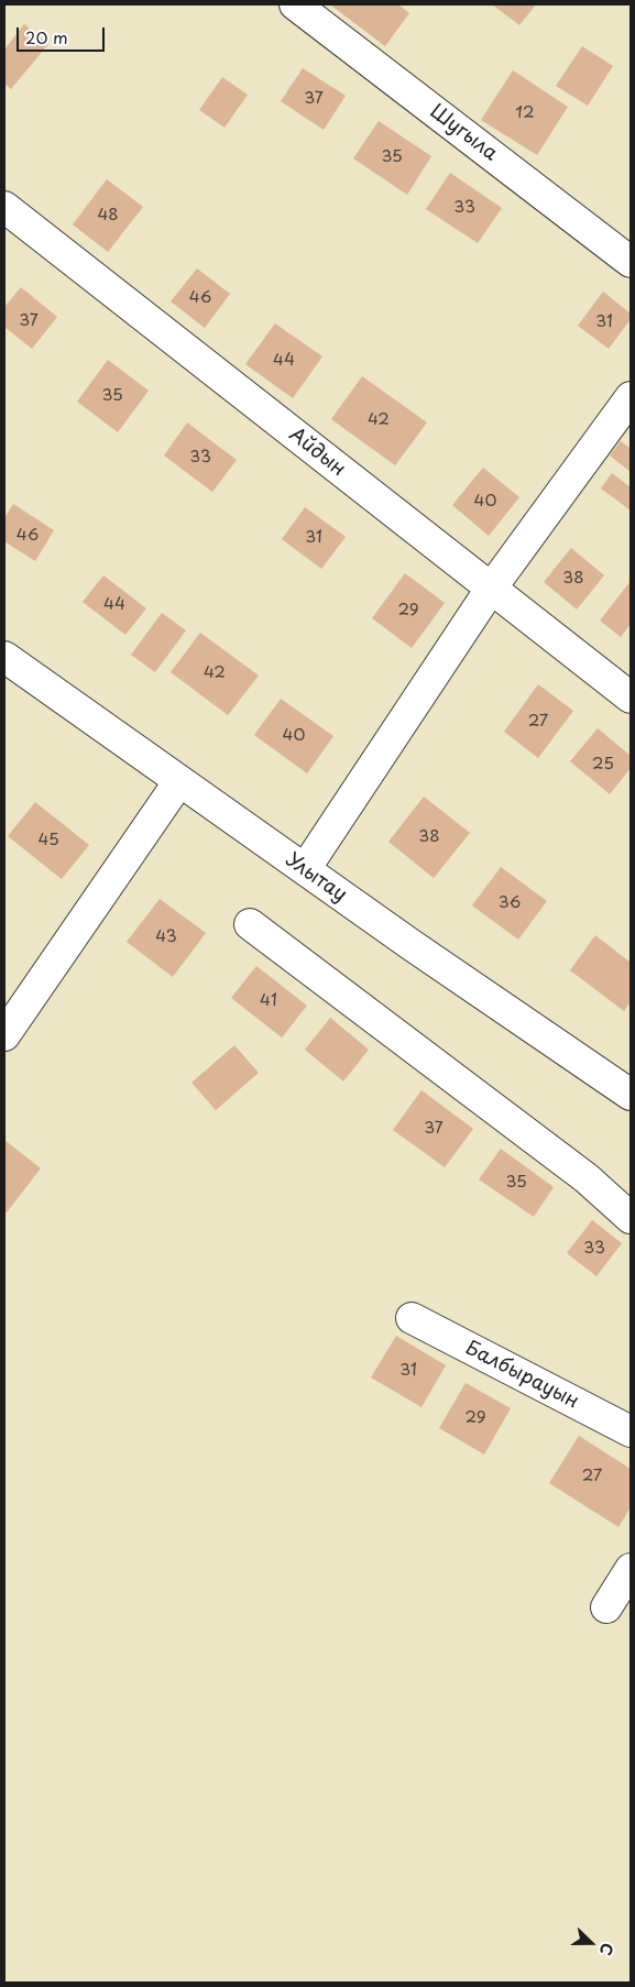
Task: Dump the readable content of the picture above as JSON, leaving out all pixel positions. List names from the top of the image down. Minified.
{"streets":{"street":["Шугыла","Айдын","Улытау","Балбырауын"]},"house_numbers":["37","12","35","33","48","46","37","31","44","35","42","33","40","46","31","38","44","29","42","27","40","25","38","45","36","43","41","37","35","33","31","29","27"],"scale_bar":"20 m","north":"right"}
